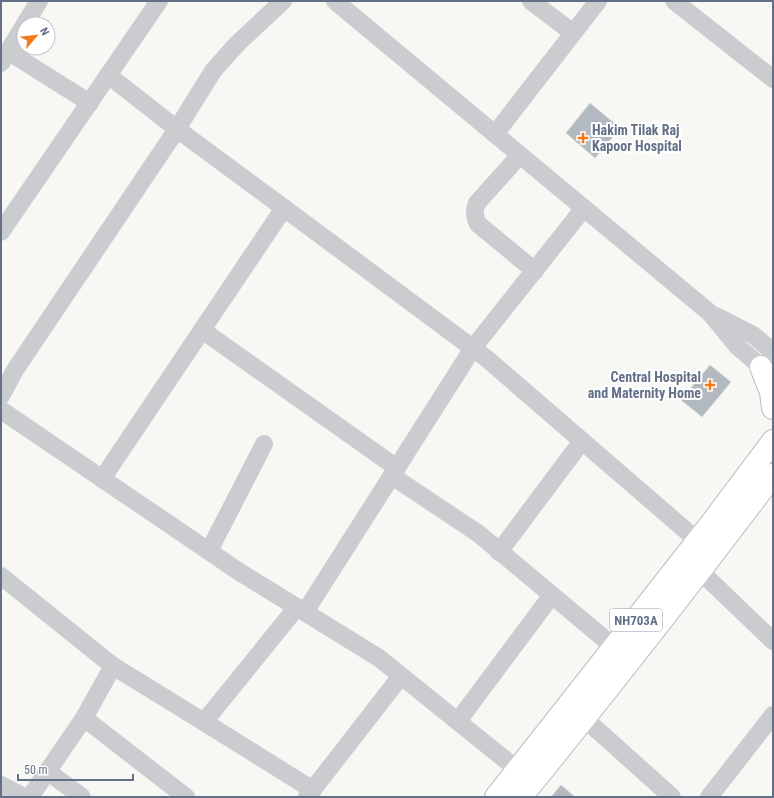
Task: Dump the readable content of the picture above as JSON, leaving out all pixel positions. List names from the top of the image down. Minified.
{"streets":{"highway":["NH703A"]},"places":{"health":["Hakim Tilak Raj Kapoor Hospital","Central Hospital and Maternity Home"]},"scale_bar":"50 m","north":"top right"}
